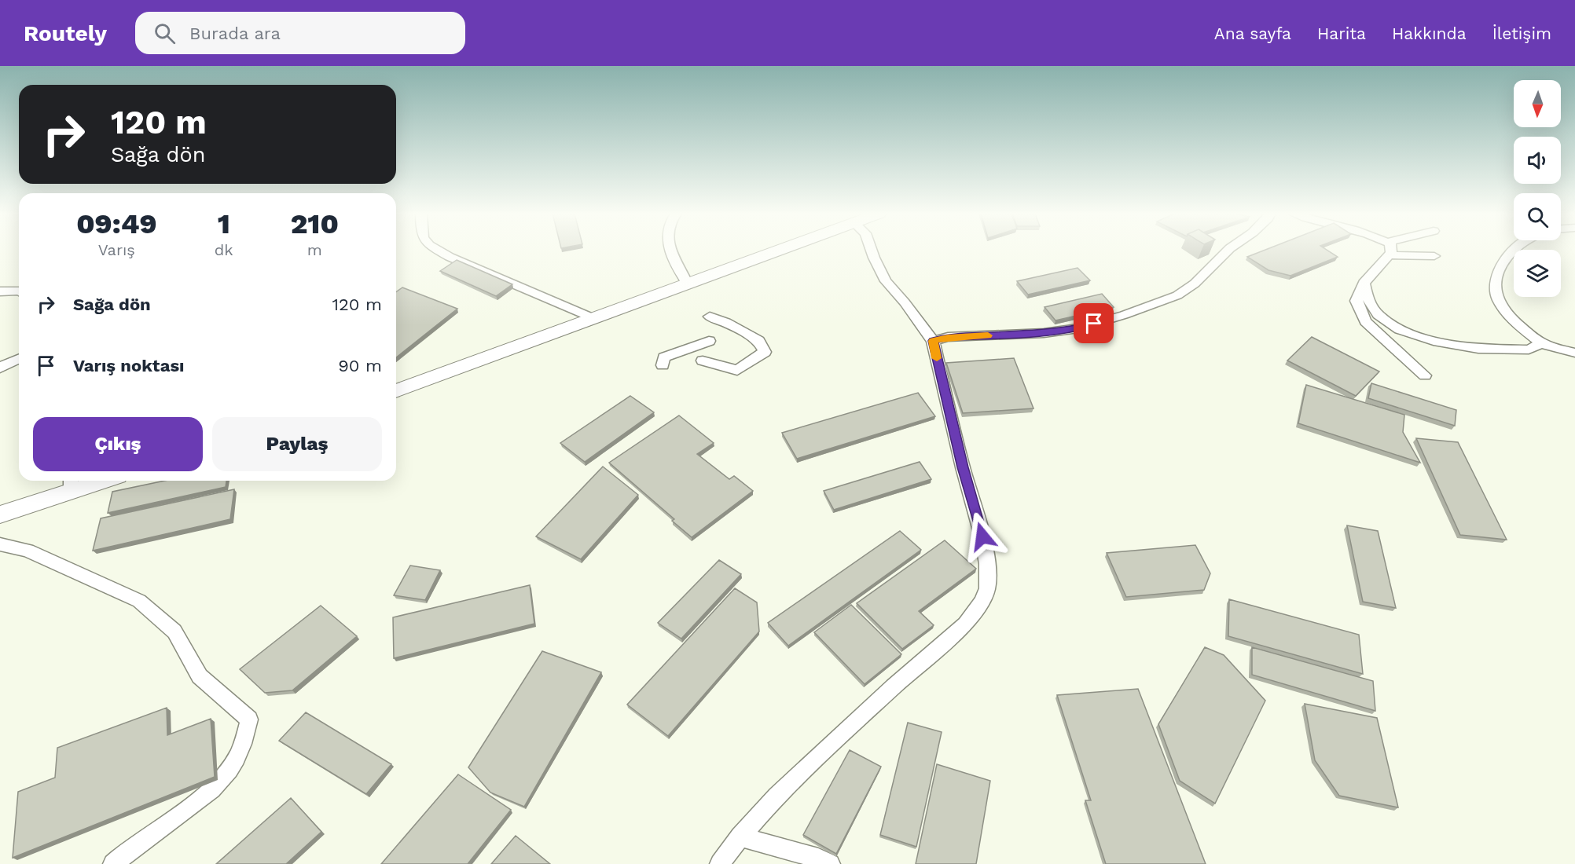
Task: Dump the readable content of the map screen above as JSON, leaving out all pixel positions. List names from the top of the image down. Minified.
{"north":"bottom","page":{"header":"Routely","search":"Burada ara","nav":["Ana sayfa","Harita","Hakkında","İletişim"],"turn":["120 m","Sağa dön"],"eta":["09:49","Varış","1","dk","210","m"],"list":[{"name":"Sağa dön","value":"120 m"},{"name":"Varış noktası","value":"90 m"}],"buttons":["Çıkış","Paylaş"]}}
